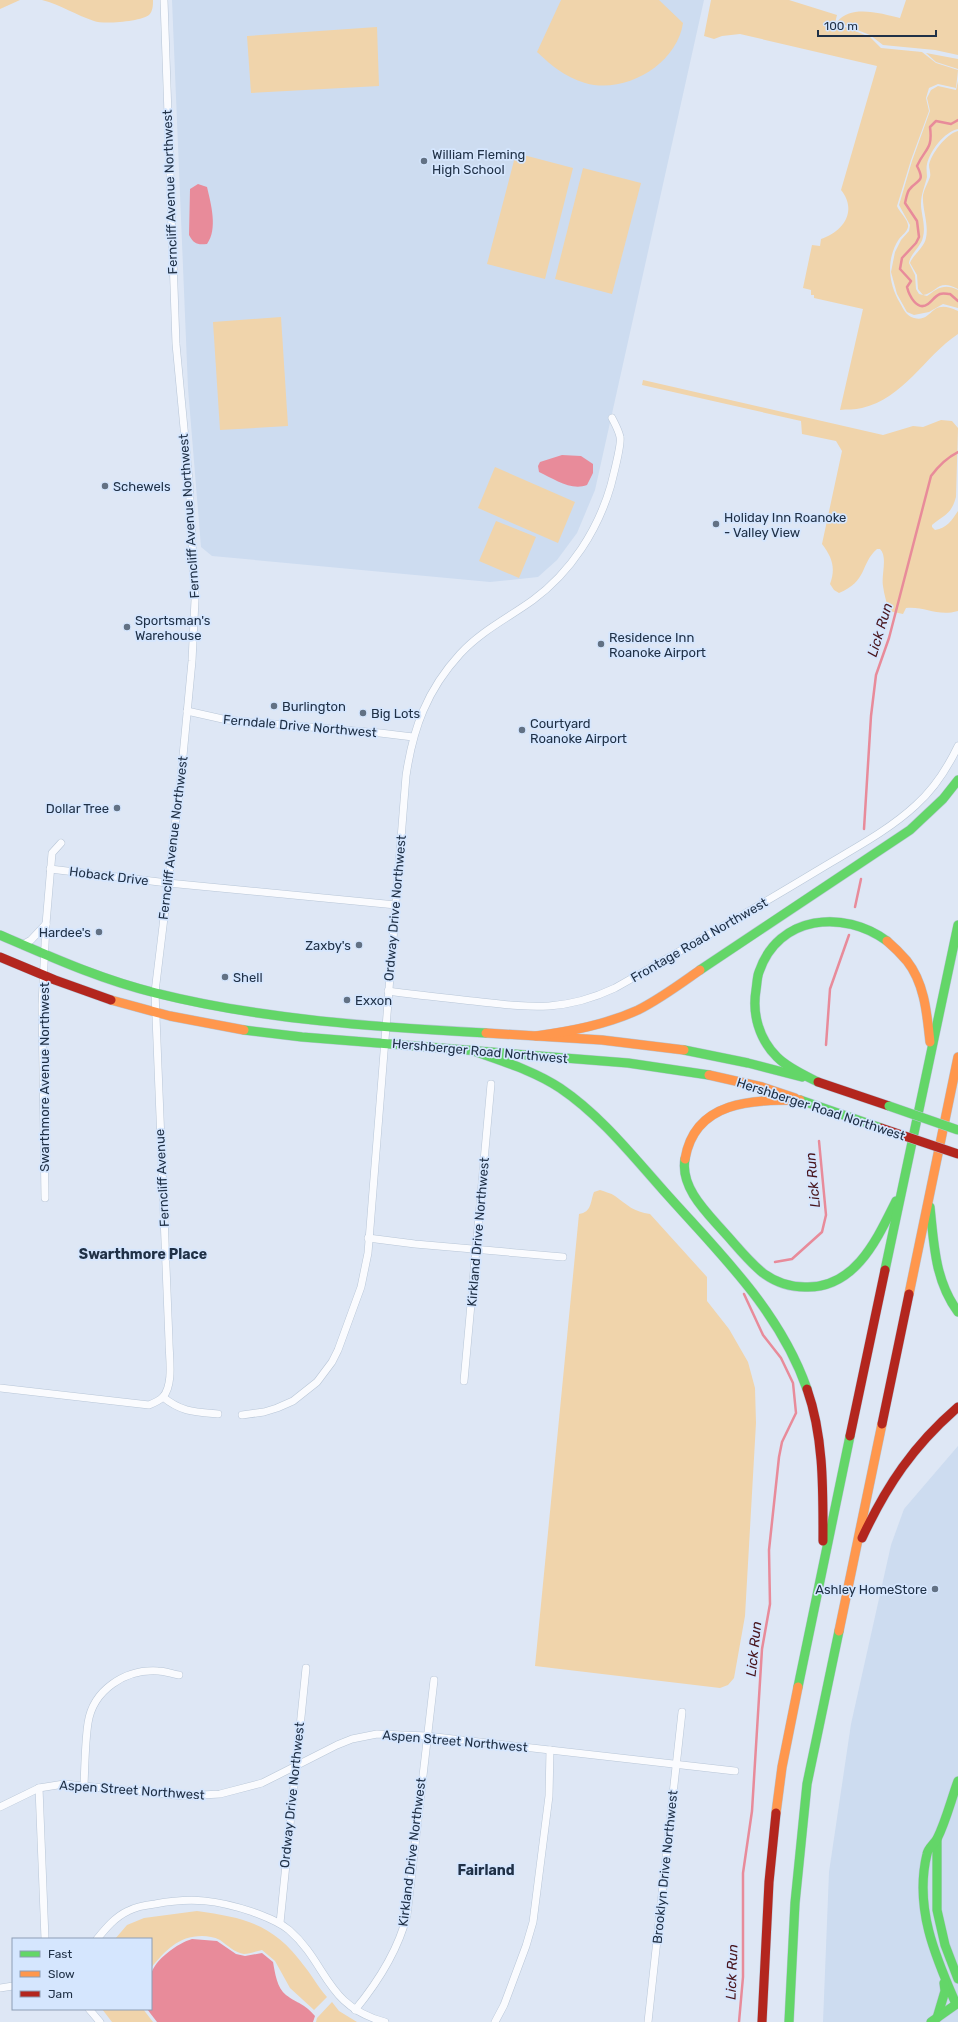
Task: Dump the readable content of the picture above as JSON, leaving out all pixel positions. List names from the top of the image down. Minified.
{"streets":{"main road":["Hershberger Road Northwest"],"street":["Ferncliff Avenue Northwest","Ferndale Drive Northwest","Hoback Drive","Ordway Drive Northwest","Frontage Road Northwest","Swarthmore Avenue Northwest","Ferncliff Avenue","Kirkland Drive Northwest","Aspen Street Northwest","Brooklyn Drive Northwest"]},"crossings":[["Ferncliff Avenue Northwest","Ferndale Drive Northwest"],["Ferncliff Avenue Northwest","Hoback Drive"],["Ferncliff Avenue Northwest","Hershberger Road Northwest"],["Ferncliff Avenue Northwest","Ferncliff Avenue"],["Ferndale Drive Northwest","Ordway Drive Northwest"],["Hoback Drive","Ordway Drive Northwest"],["Hoback Drive","Swarthmore Avenue Northwest"],["Ordway Drive Northwest","Frontage Road Northwest"],["Ordway Drive Northwest","Hershberger Road Northwest"],["Ordway Drive Northwest","Aspen Street Northwest"],["Hershberger Road Northwest","Swarthmore Avenue Northwest"],["Kirkland Drive Northwest","Aspen Street Northwest"],["Aspen Street Northwest","Brooklyn Drive Northwest"]],"districts":["Swarthmore Place","Fairland"],"water":["Lick Run"],"places":["William Fleming High School","Schewels","Holiday Inn Roanoke - Valley View","Sportsman's Warehouse","Residence Inn Roanoke Airport","Burlington","Big Lots","Courtyard Roanoke Airport","Dollar Tree","Hardee's","Zaxby's","Shell","Exxon","Ashley HomeStore"],"legend":["Fast","Slow","Jam"],"scale_bar":"100 m"}
